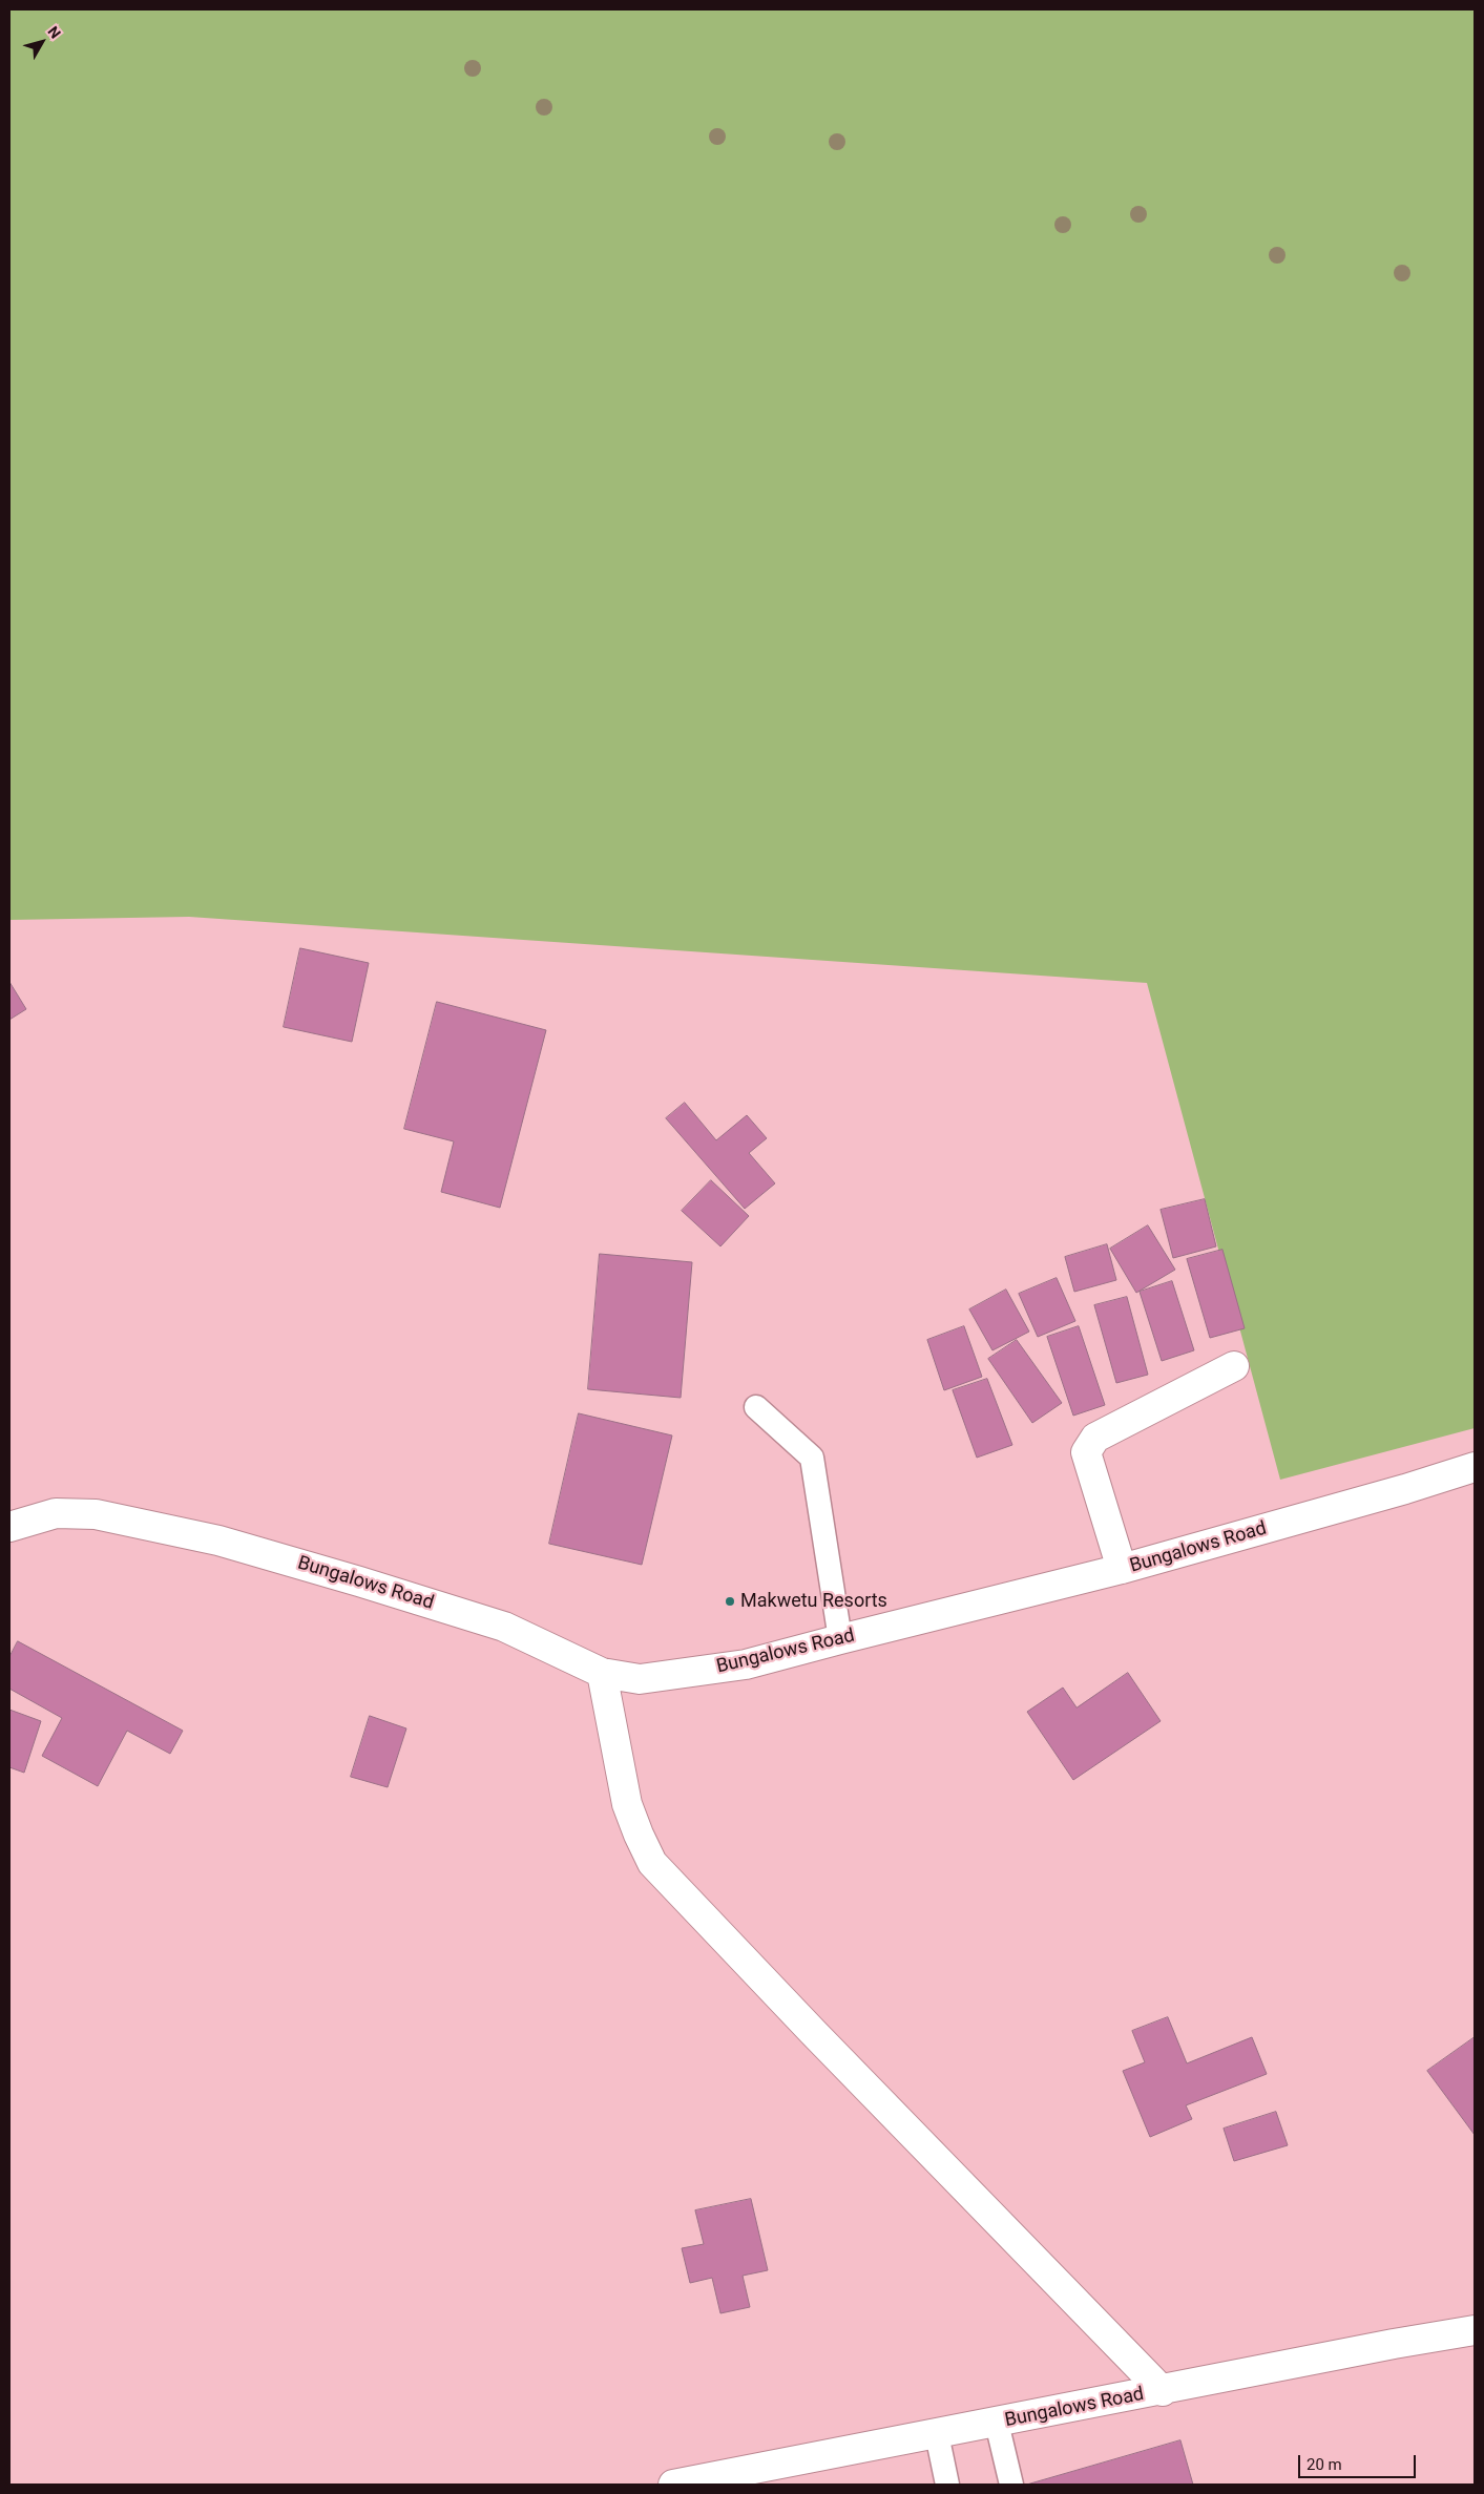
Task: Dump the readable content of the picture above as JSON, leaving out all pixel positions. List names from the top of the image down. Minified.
{"streets":{"street":["Bungalows Road"]},"places":["Makwetu Resorts"],"scale_bar":"20 m","north":"top right"}
